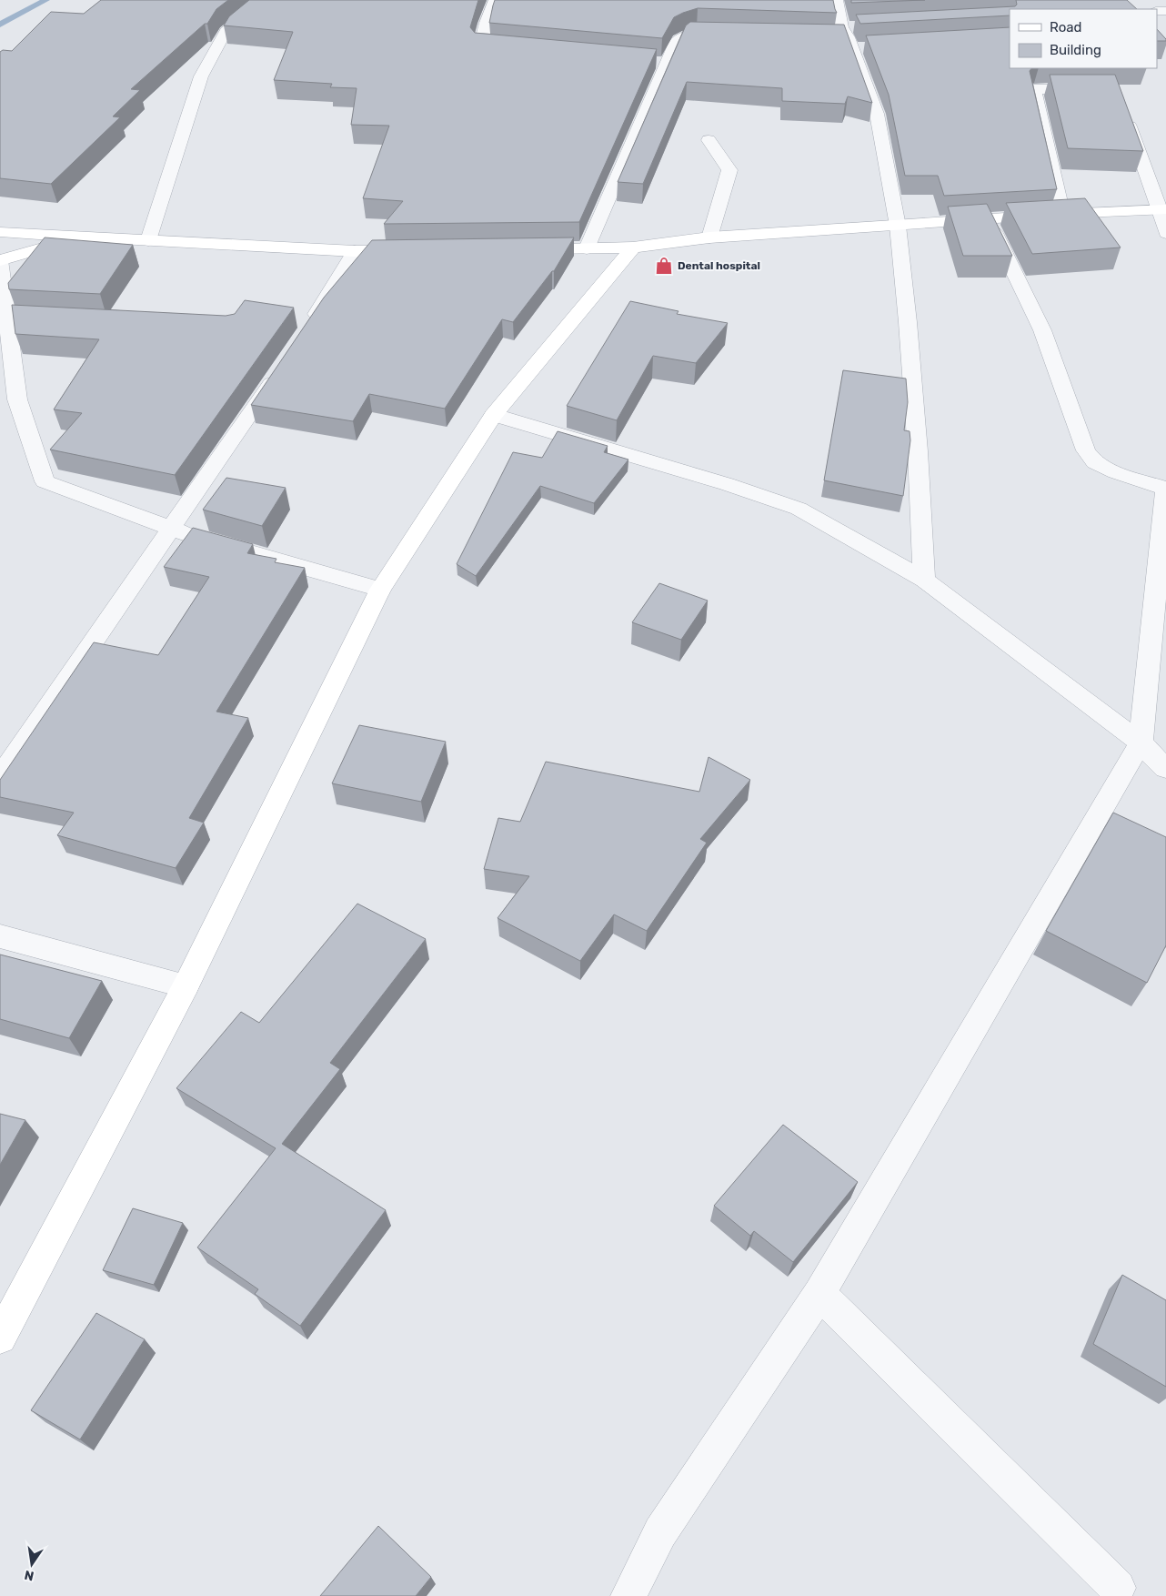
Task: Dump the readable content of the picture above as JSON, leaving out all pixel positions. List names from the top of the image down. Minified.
{"places":{"shop":["Dental hospital"]},"legend":["Road","Building"],"north":"bottom"}
